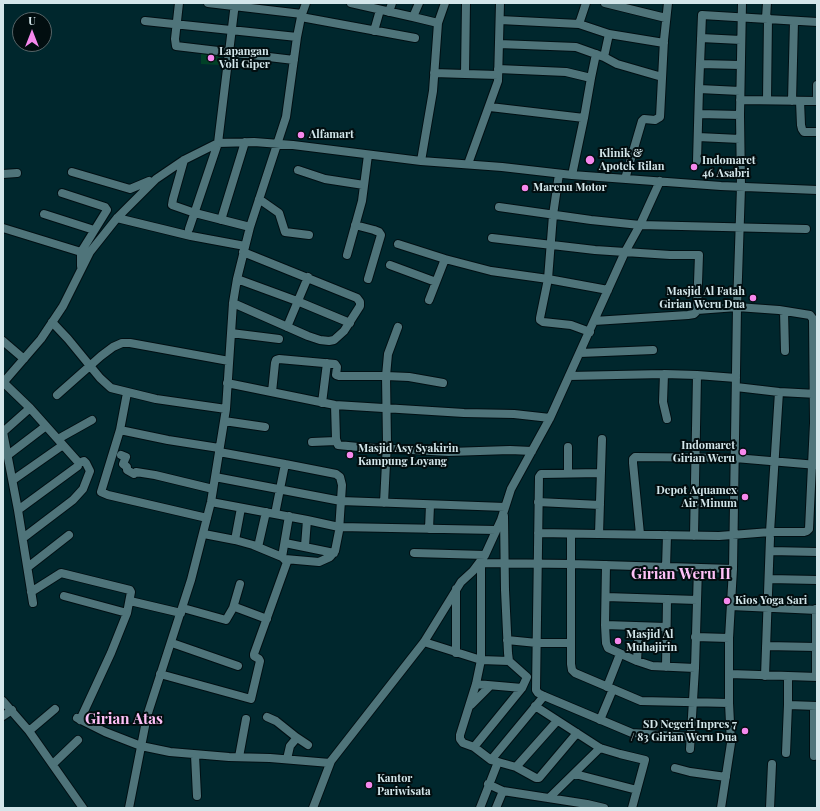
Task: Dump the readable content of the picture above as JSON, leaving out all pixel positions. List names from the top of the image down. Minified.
{"districts":["Girian Weru II","Girian Atas"],"places":["Lapangan Voli Giper","Alfamart","Klinik & Apotek Rilan","Indomaret 46 Asabri","Marenu Motor","Masjid Al Fatah Girian Weru Dua","Indomaret Girian Weru","Masjid Asy Syakirin Kampung Loyang","Depot Aquamex Air Minum","Kios Yoga Sari","Masjid Al Muhajirin","SD Negeri Inpres 7 / 83 Girian Weru Dua","Kantor Pariwisata"],"north":"top"}
